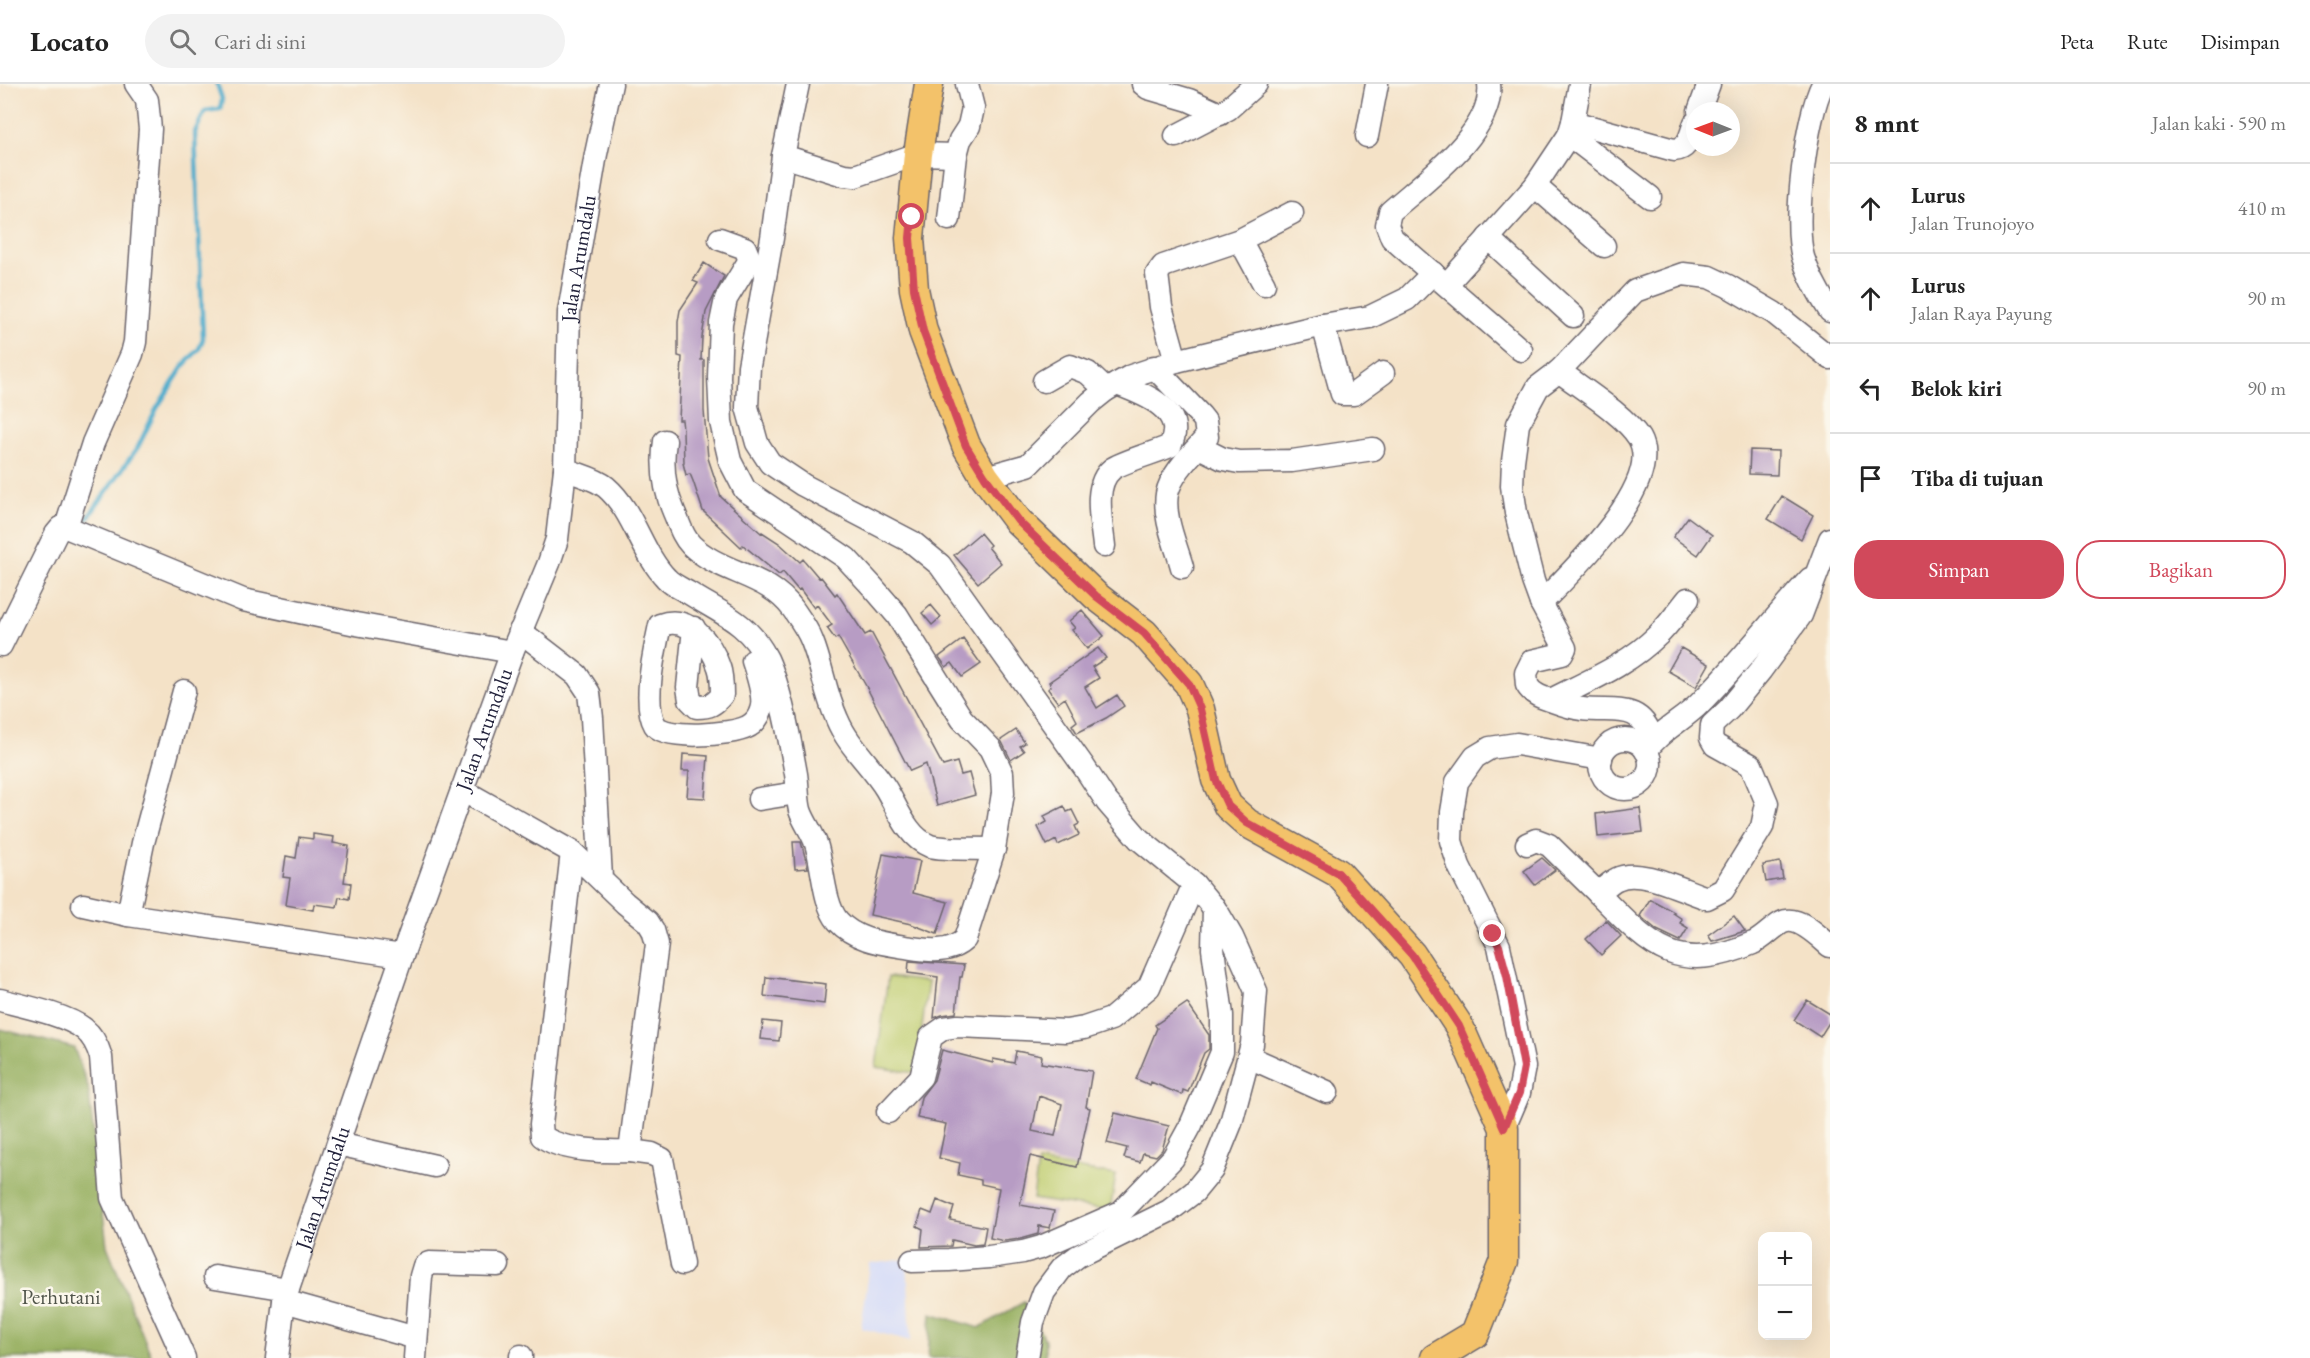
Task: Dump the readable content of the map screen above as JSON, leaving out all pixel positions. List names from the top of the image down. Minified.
{"streets":{"street":["Jalan Arumdalu"]},"parks":["Perhutani"],"north":"left","page":{"header":"Locato","search":"Cari di sini","nav":["Peta","Rute","Disimpan"],"heading":["8 mnt","Jalan kaki · 590 m"],"list":[["Lurus","Jalan Trunojoyo","410 m"],["Lurus","Jalan Raya Payung","90 m"],["Belok kiri","90 m"],"Tiba di tujuan"],"buttons":["Simpan","Bagikan"],"map_buttons":["+","−"]}}
